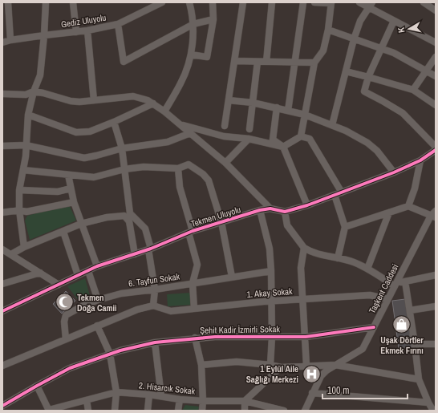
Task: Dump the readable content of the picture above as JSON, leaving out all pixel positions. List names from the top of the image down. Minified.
{"streets":{"street":["Gediz Uluyolu","Tekmen Uluyolu","6. Tayfun Sokak","Taşkent Caddesi","1. Akay Sokak","Şehit Kadir İzmirli Sokak","2. Hisarcık Sokak"]},"crossings":[["Taşkent Caddesi","1. Akay Sokak"],["Taşkent Caddesi","Şehit Kadir İzmirli Sokak"]],"places":{"mosque":["Tekmen Doğa Camii"],"shop":["Uşak Dörtler Ekmek Fırını"],"hospital":["1 Eylül Aile Sağlığı Merkezi"]},"scale_bar":"100 m","north":"left"}
